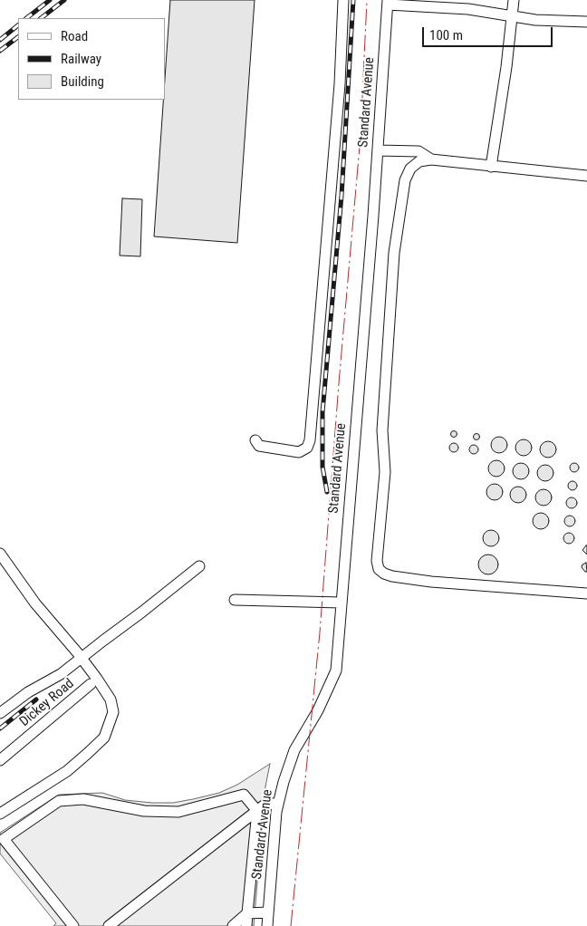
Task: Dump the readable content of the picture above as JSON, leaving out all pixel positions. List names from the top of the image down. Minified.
{"streets":{"street":["Standard Avenue","Dickey Road"]},"legend":["Road","Railway","Building"],"scale_bar":"100 m"}
